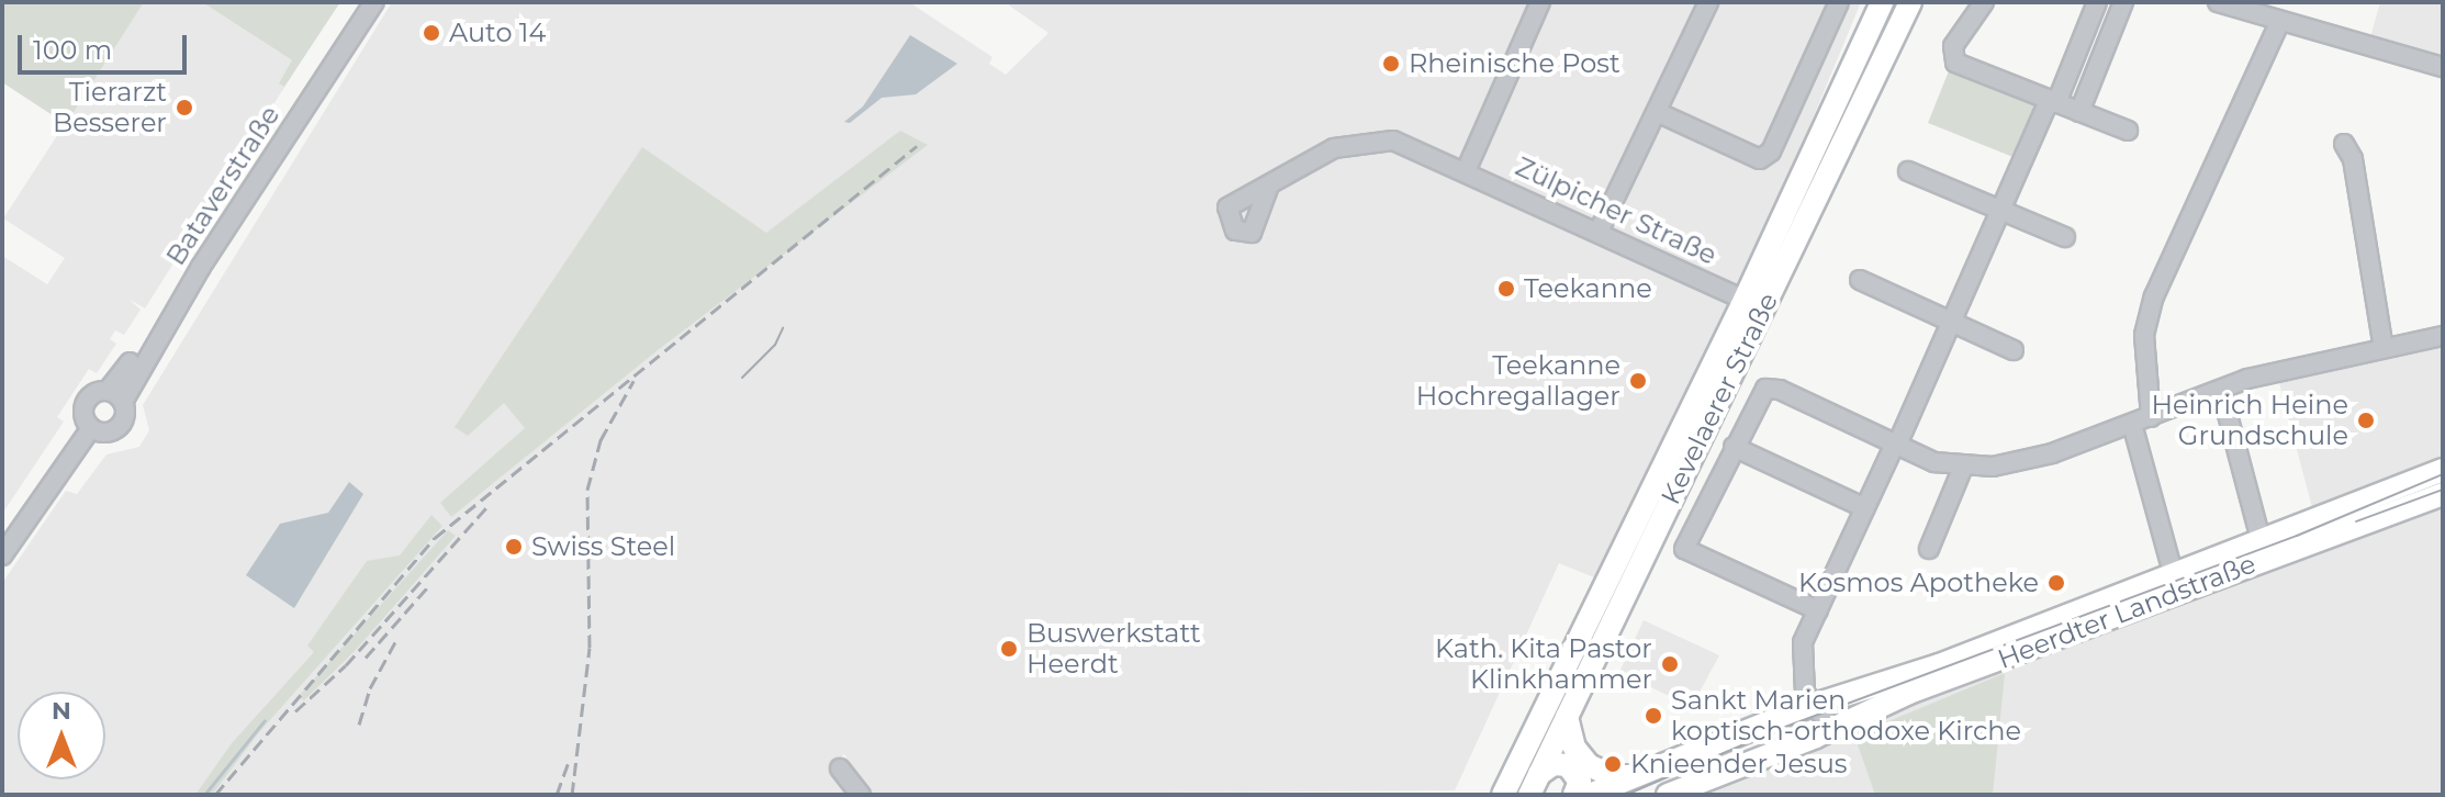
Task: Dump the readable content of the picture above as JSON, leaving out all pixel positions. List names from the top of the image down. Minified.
{"streets":{"main road":["Kevelaerer Straße","Heerdter Landstraße"],"street":["Bataverstraße","Zülpicher Straße"]},"crossings":[["Zülpicher Straße","Kevelaerer Straße"]],"places":["Auto 14","Rheinische Post","Tierarzt Besserer","Teekanne","Teekanne Hochregallager","Heinrich Heine Grundschule","Swiss Steel","Kosmos Apotheke","Buswerkstatt Heerdt","Kath. Kita Pastor Klinkhammer","Sankt Marien koptisch-orthodoxe Kirche","Knieender Jesus"],"scale_bar":"100 m","north":"top"}
